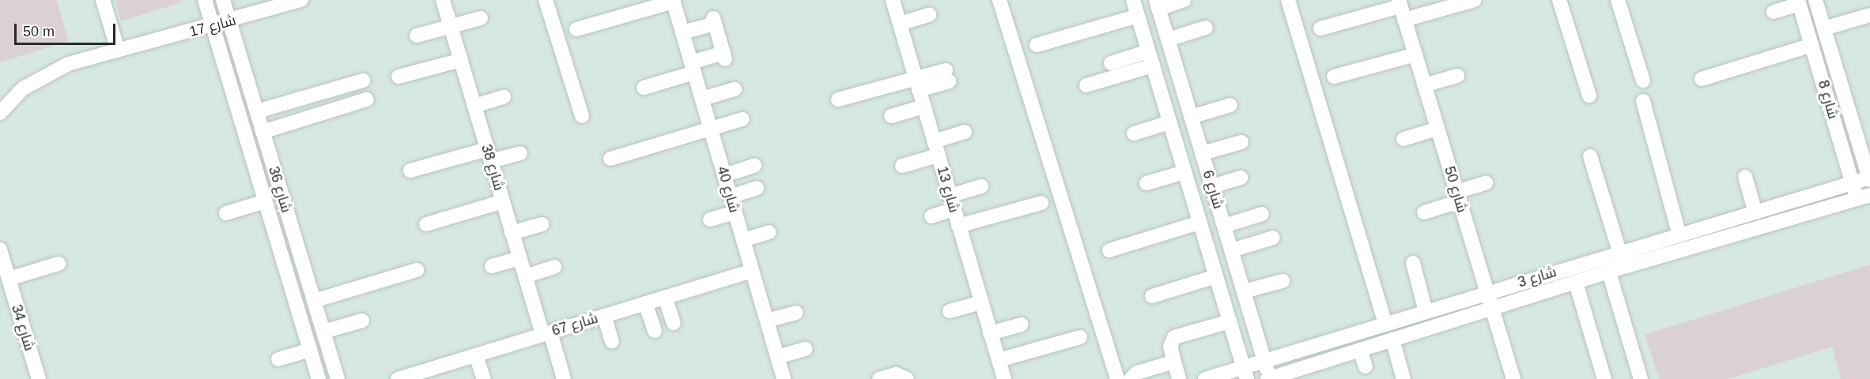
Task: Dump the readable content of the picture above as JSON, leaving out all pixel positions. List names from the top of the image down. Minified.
{"streets":{"street":["شارع 17","شارع 8","شارع 38","شارع 36","شارع 40","شارع 13","شارع 6","شارع 50","شارع 3","شارع 67","شارع 34"]},"crossings":[["شارع 17","شارع 36"],["شارع 8","شارع 3"],["شارع 38","شارع 67"],["شارع 40","شارع 67"],["شارع 6","شارع 3"],["شارع 50","شارع 3"]],"scale_bar":"50 m"}
